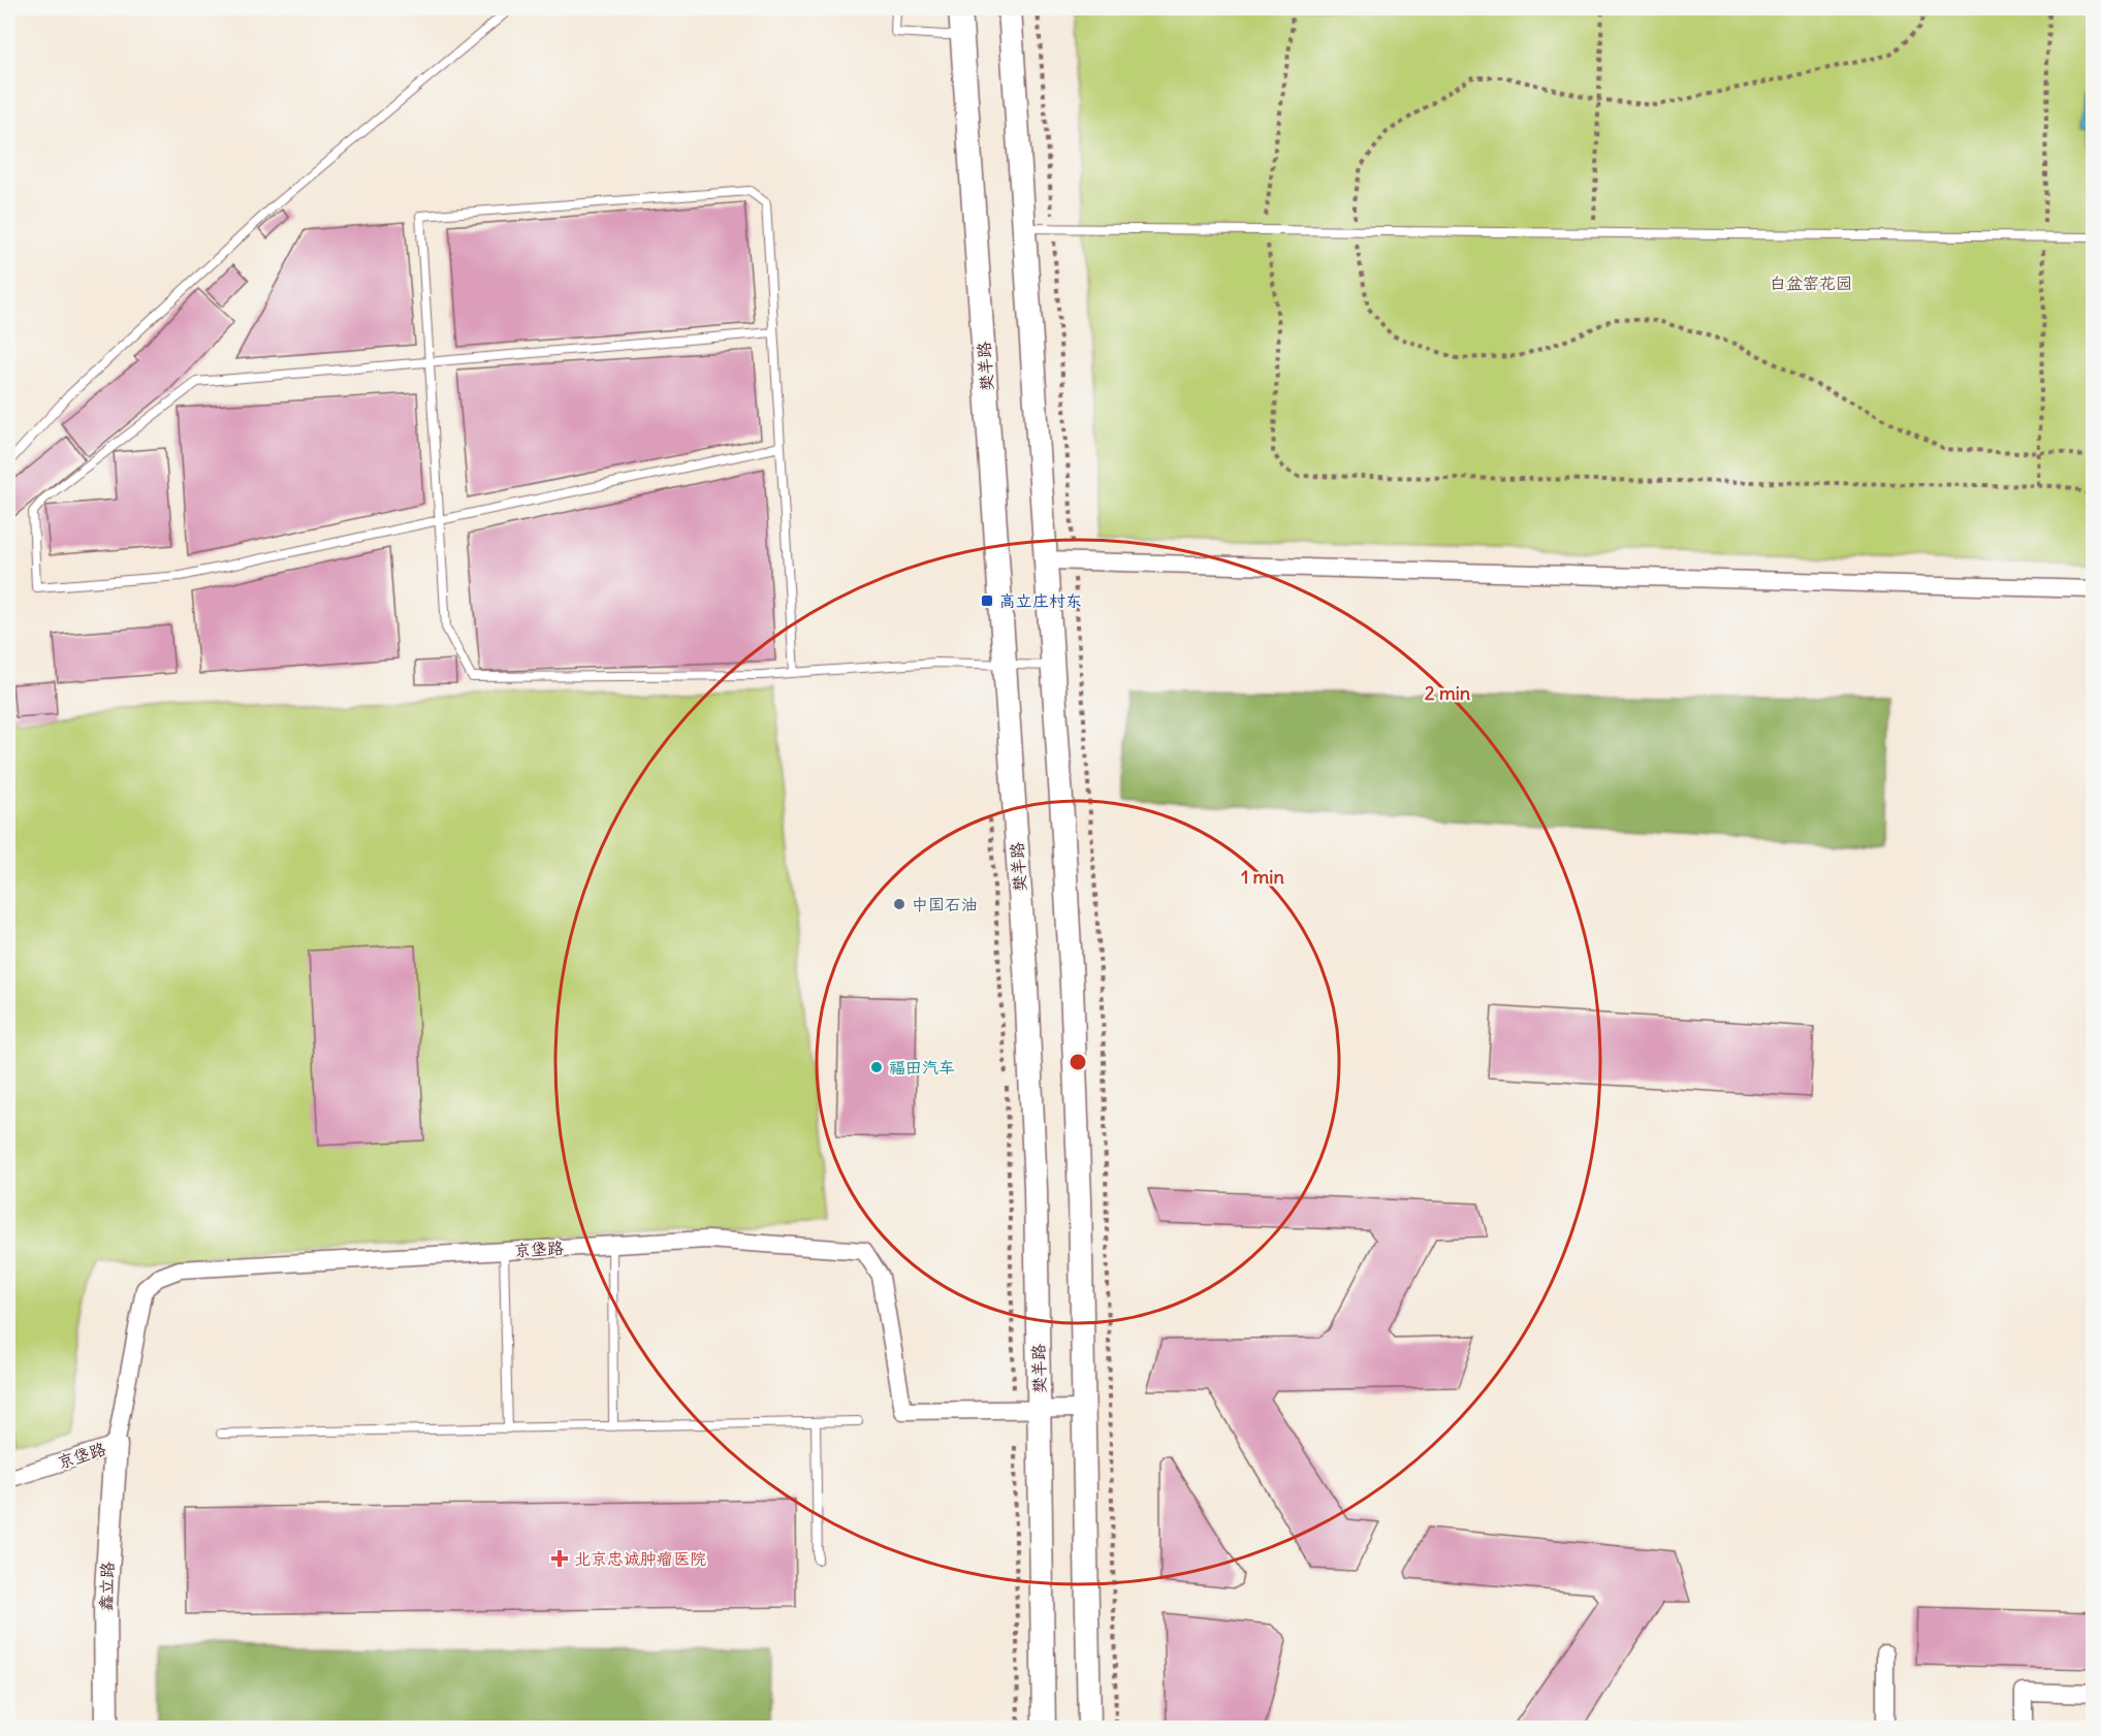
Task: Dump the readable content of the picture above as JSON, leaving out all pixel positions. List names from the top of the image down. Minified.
{"streets":{"main road":["樊羊路","鑫立路"],"street":["京垡路"]},"crossings":[["樊羊路","京垡路"],["京垡路","鑫立路"]],"parks":["白盆窑花园"],"places":{"transit":["高立庄村东"],"other":["中国石油","福田汽车"],"health":["北京忠诚肿瘤医院"]},"rings":["2 min","1 min"]}
